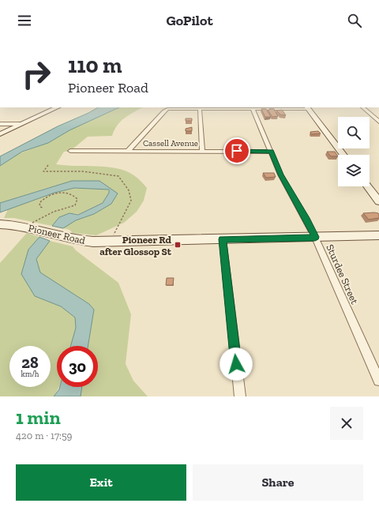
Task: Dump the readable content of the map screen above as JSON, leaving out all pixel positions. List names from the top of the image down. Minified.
{"streets":{"main road":["Pioneer Road"],"street":["Cassell Avenue","Sturdee Street"]},"crossings":[["Cassell Avenue","Sturdee Street"],["Pioneer Road","Sturdee Street"]],"places":{"transit":["Pioneer Rd after Glossop St"]},"page":{"header":"GoPilot","turn":["110 m","Pioneer Road"],"speed":"28 km/h","limit":"30","heading":["1 min","420 m · 17:59"],"buttons":["Exit","Share"]}}
